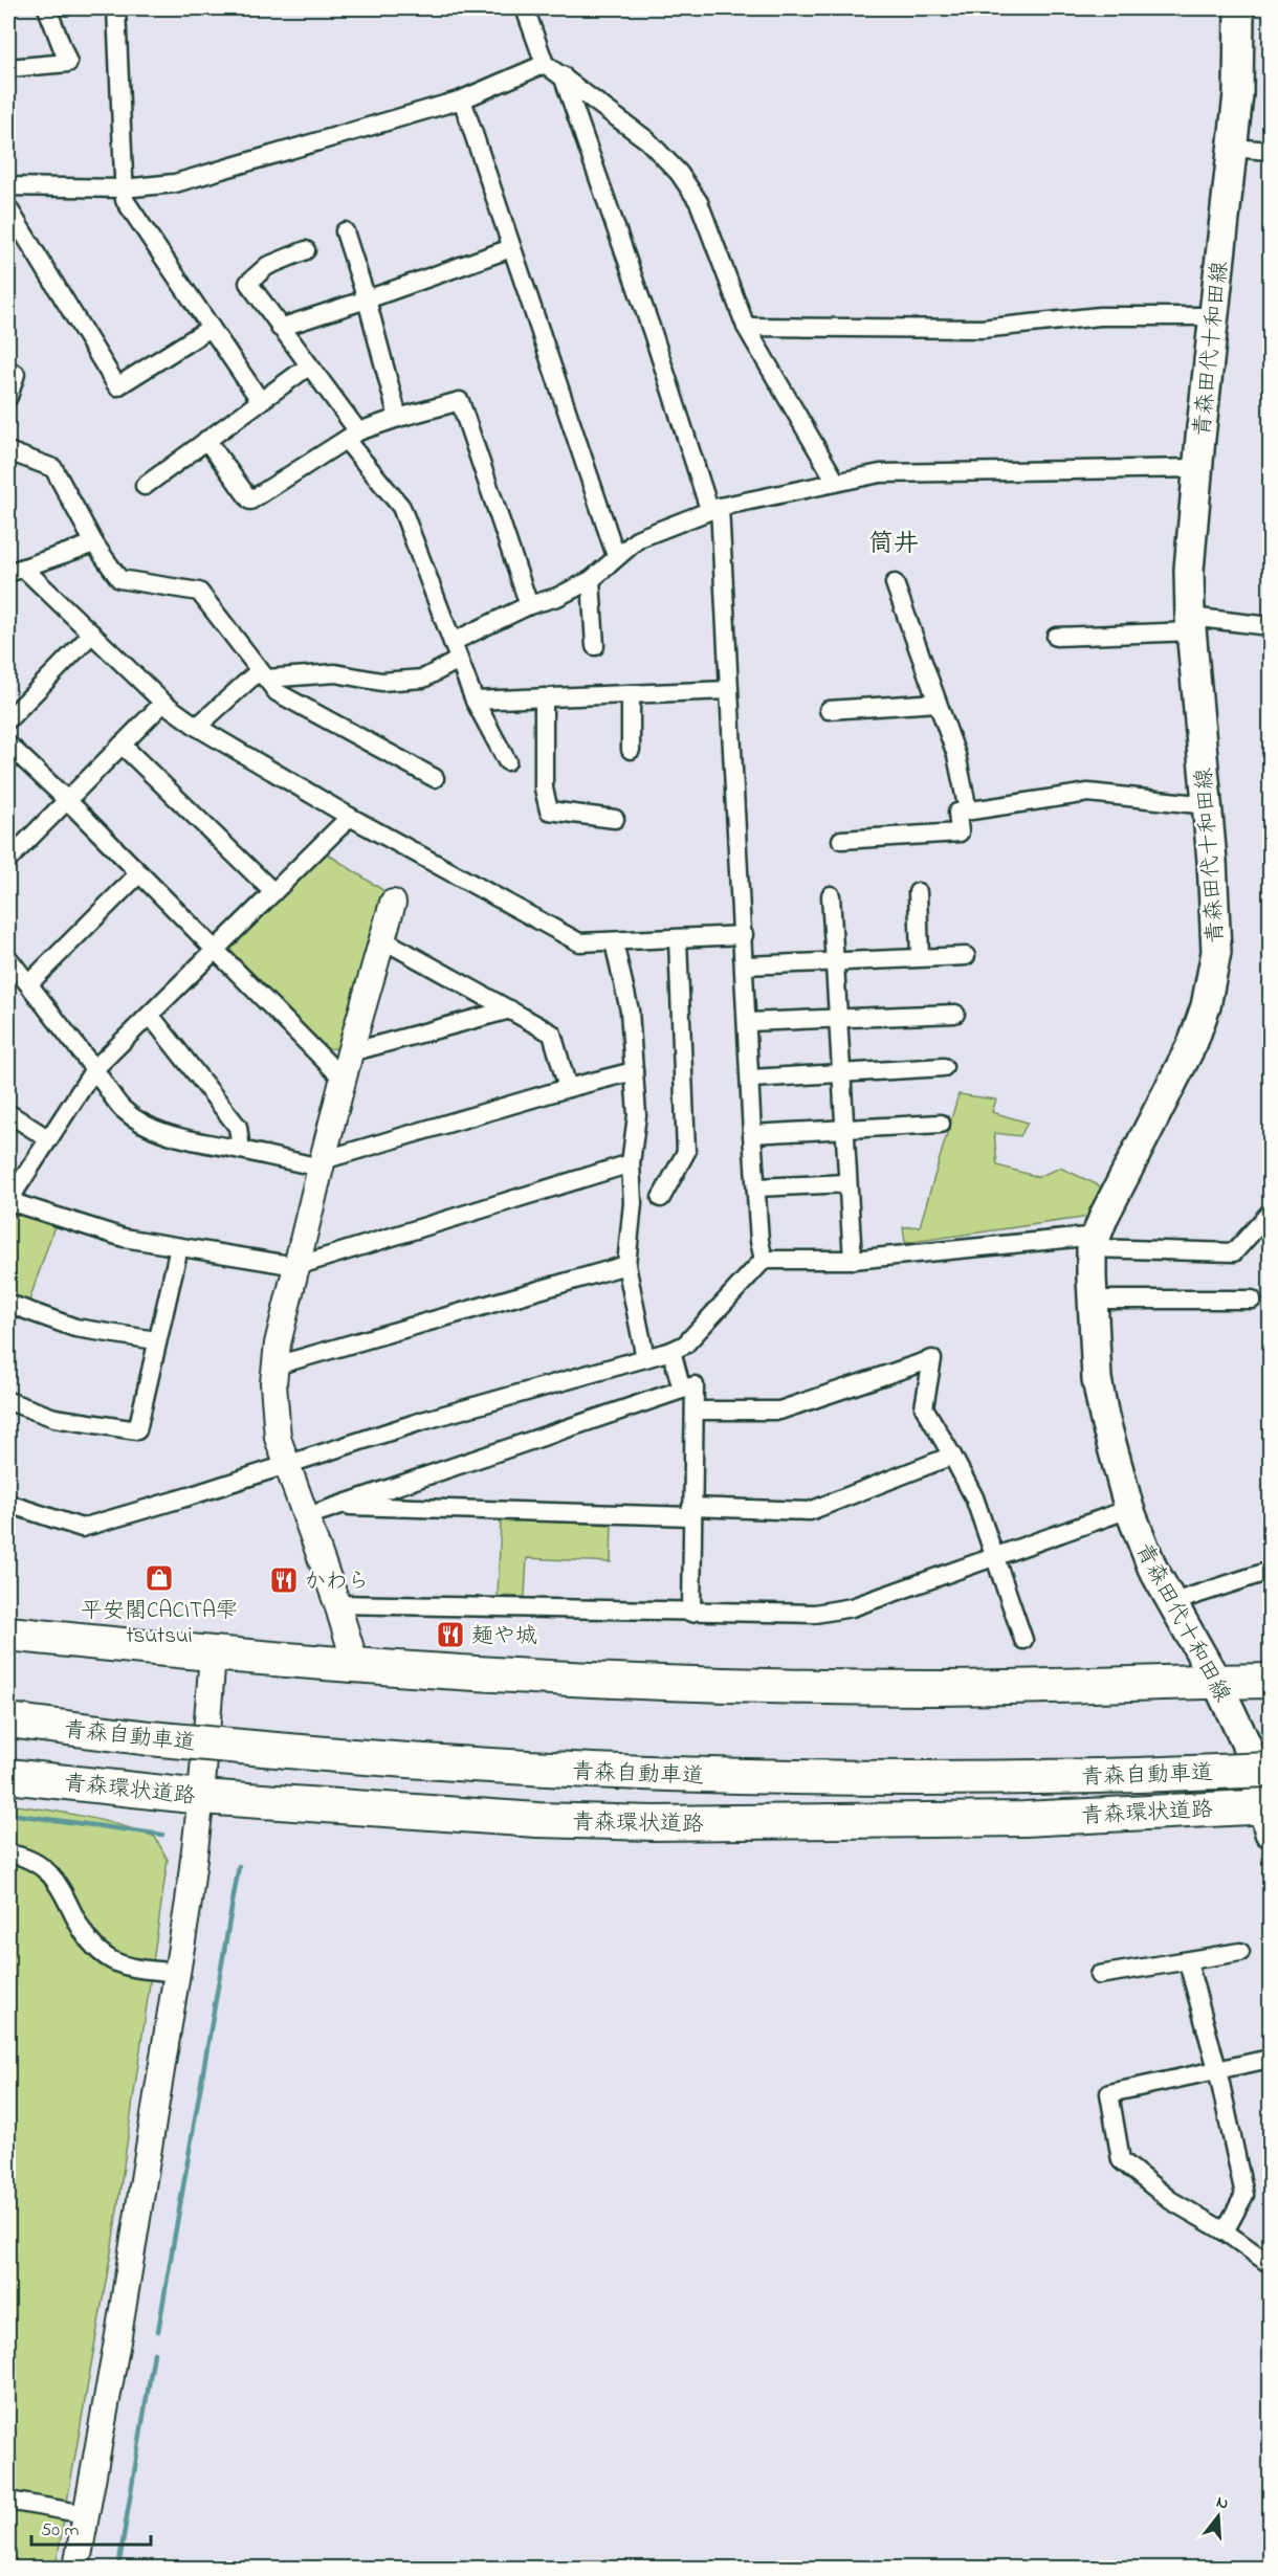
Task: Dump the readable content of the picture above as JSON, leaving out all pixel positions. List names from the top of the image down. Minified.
{"streets":{"highway":["青森自動車道","青森環状道路"],"main road":["青森田代十和田線"]},"crossings":[["青森田代十和田線","青森環状道路"]],"districts":["筒井"],"places":{"shop":["平安閣CACITA雫 tsutsui"],"restaurant":["かわら","麺や城"]},"scale_bar":"50 m","north":"top"}
